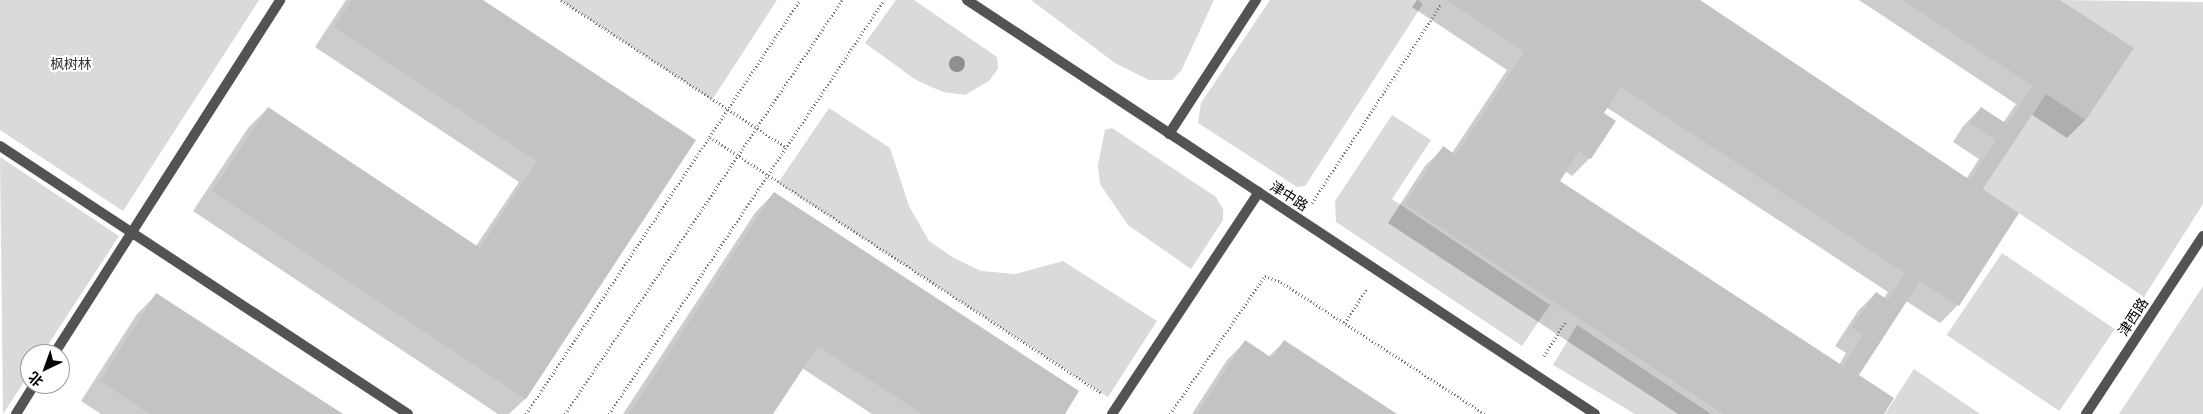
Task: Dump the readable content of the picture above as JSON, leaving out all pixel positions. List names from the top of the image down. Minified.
{"streets":{"lane":["津中路","津西路"]},"parks":["枫树林"],"north":"bottom left"}
